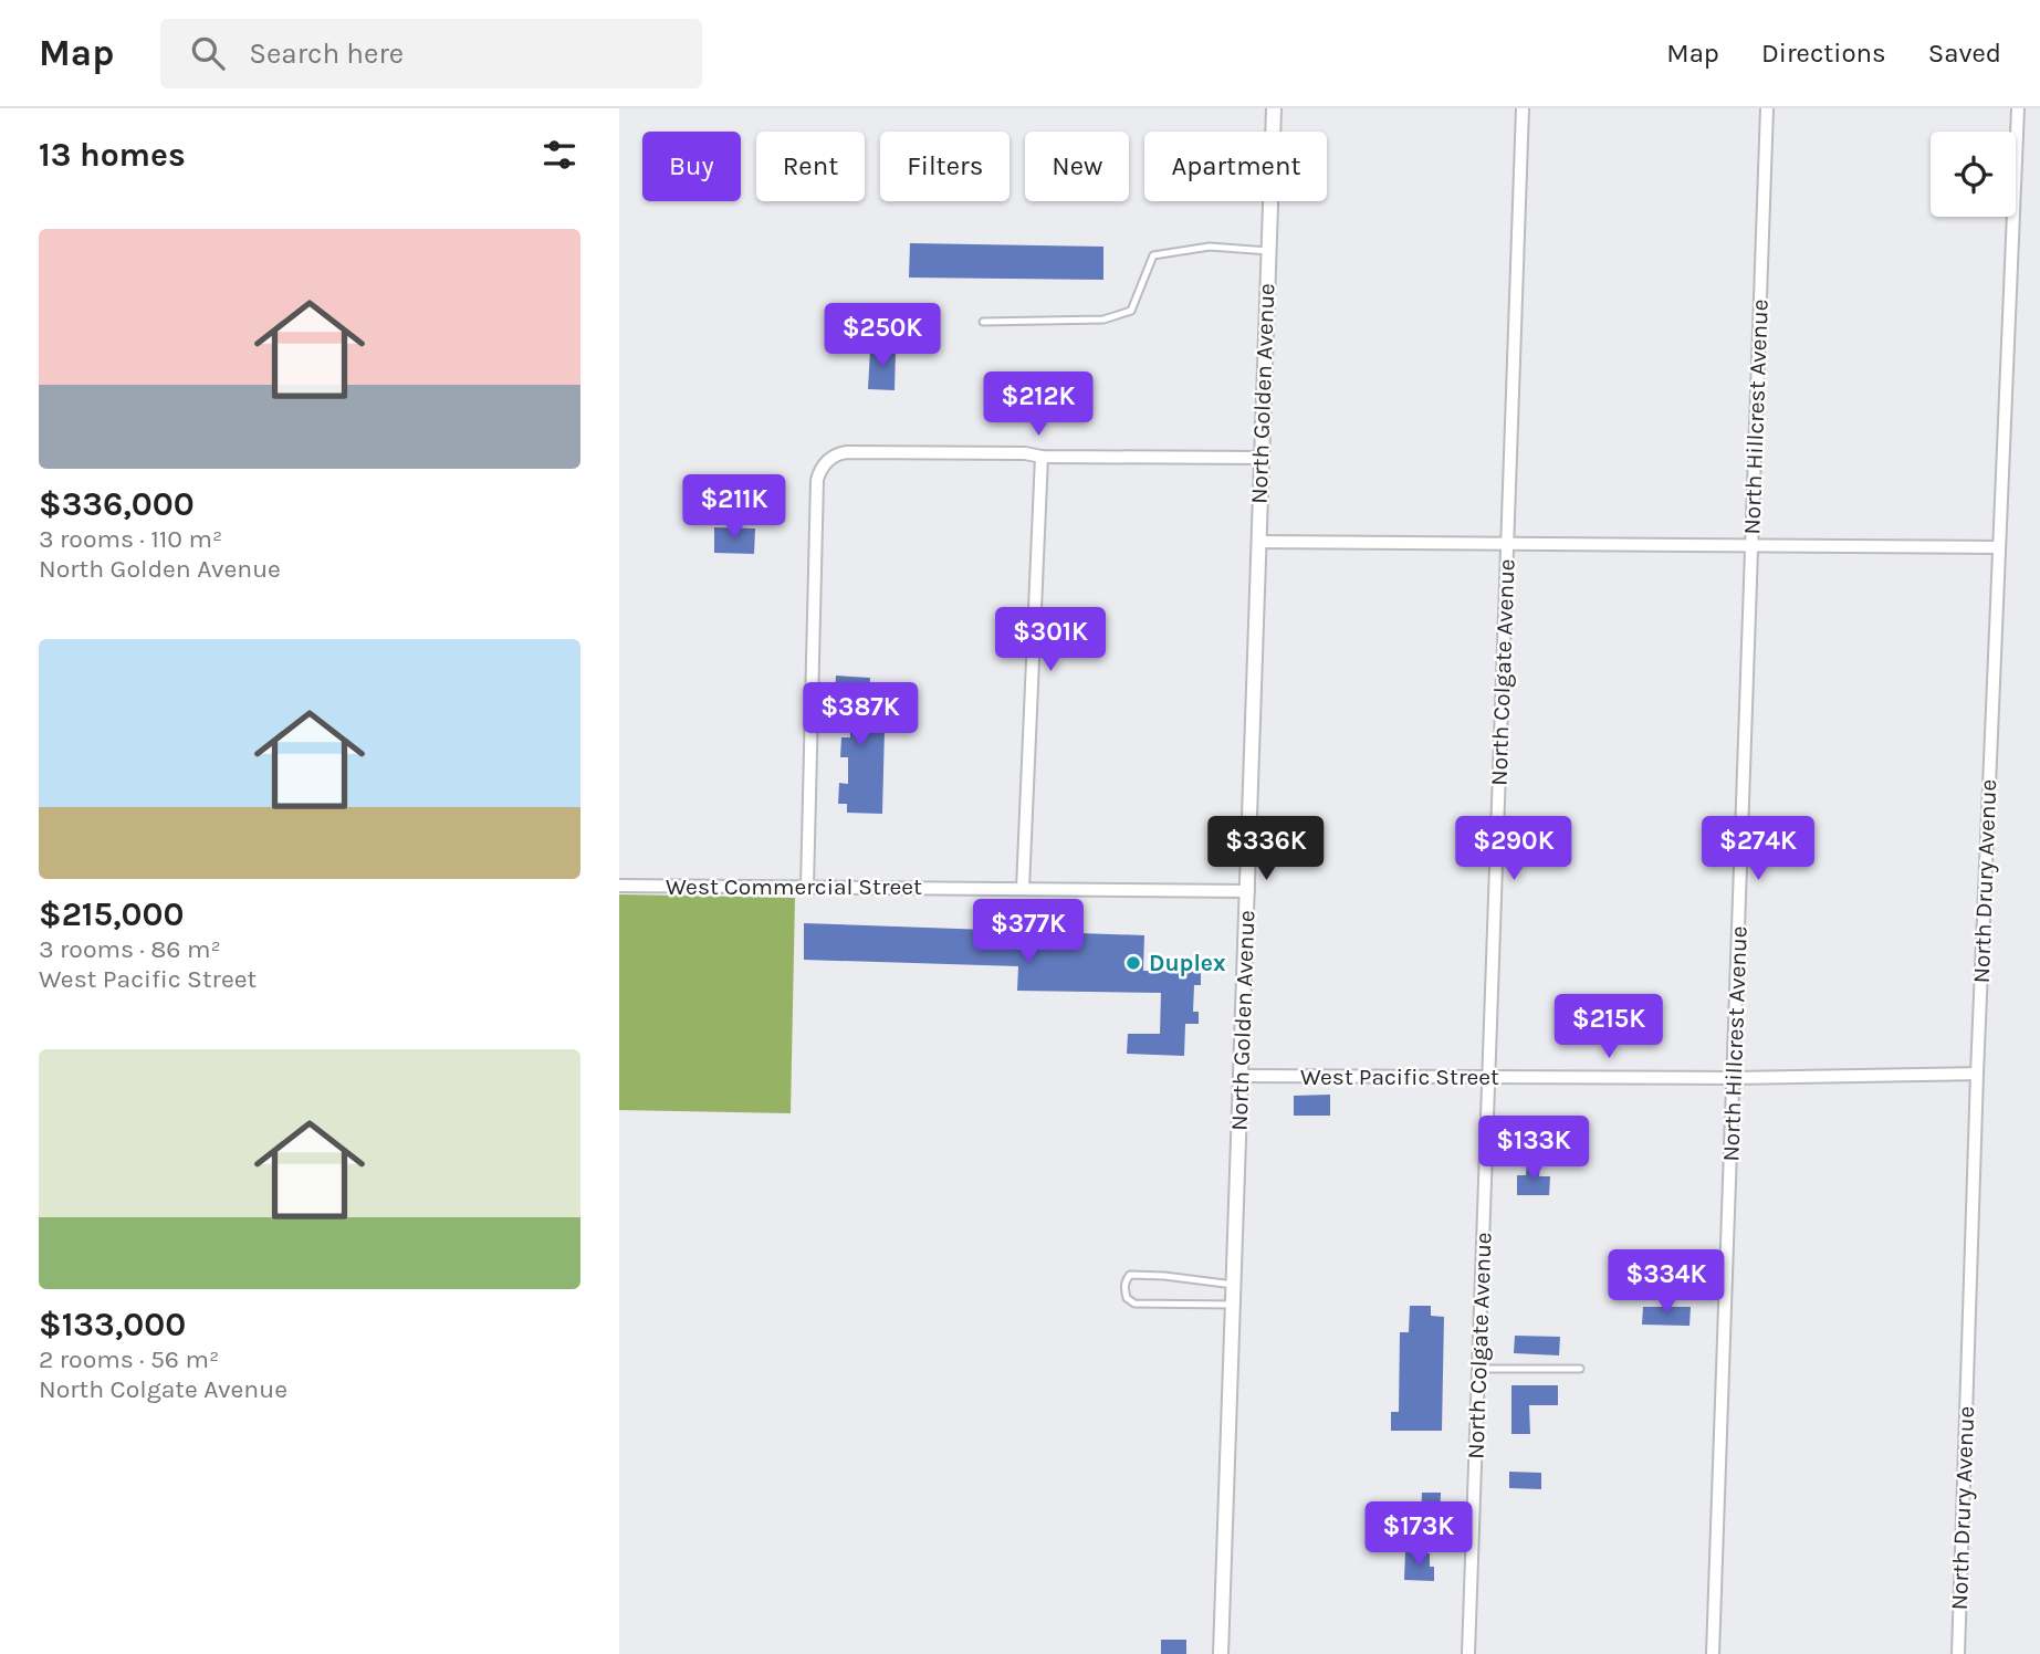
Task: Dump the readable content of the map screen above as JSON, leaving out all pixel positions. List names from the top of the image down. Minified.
{"streets":{"street":["North Golden Avenue","North Hillcrest Avenue","North Colgate Avenue","North Drury Avenue","West Commercial Street","West Pacific Street"]},"crossings":[["North Golden Avenue","West Commercial Street"],["North Golden Avenue","West Pacific Street"],["North Hillcrest Avenue","West Pacific Street"],["North Colgate Avenue","West Pacific Street"],["North Drury Avenue","West Pacific Street"]],"places":["Duplex"],"page":{"header":"Map","search":"Search here","nav":["Map","Directions","Saved"],"heading":"13 homes","chip":["Buy","Rent","Filters","New","Apartment"],"list":[{"name":"$336,000","note":"3 rooms · 110 m² · North Golden Avenue"},{"name":"$215,000","note":"3 rooms · 86 m² · West Pacific Street"},{"name":"$133,000","note":"2 rooms · 56 m² · North Colgate Avenue"}],"price":["$250K","$212K","$211K","$301K","$387K","$336K","$290K","$274K","$377K","$215K","$133K","$334K","$173K"]}}
